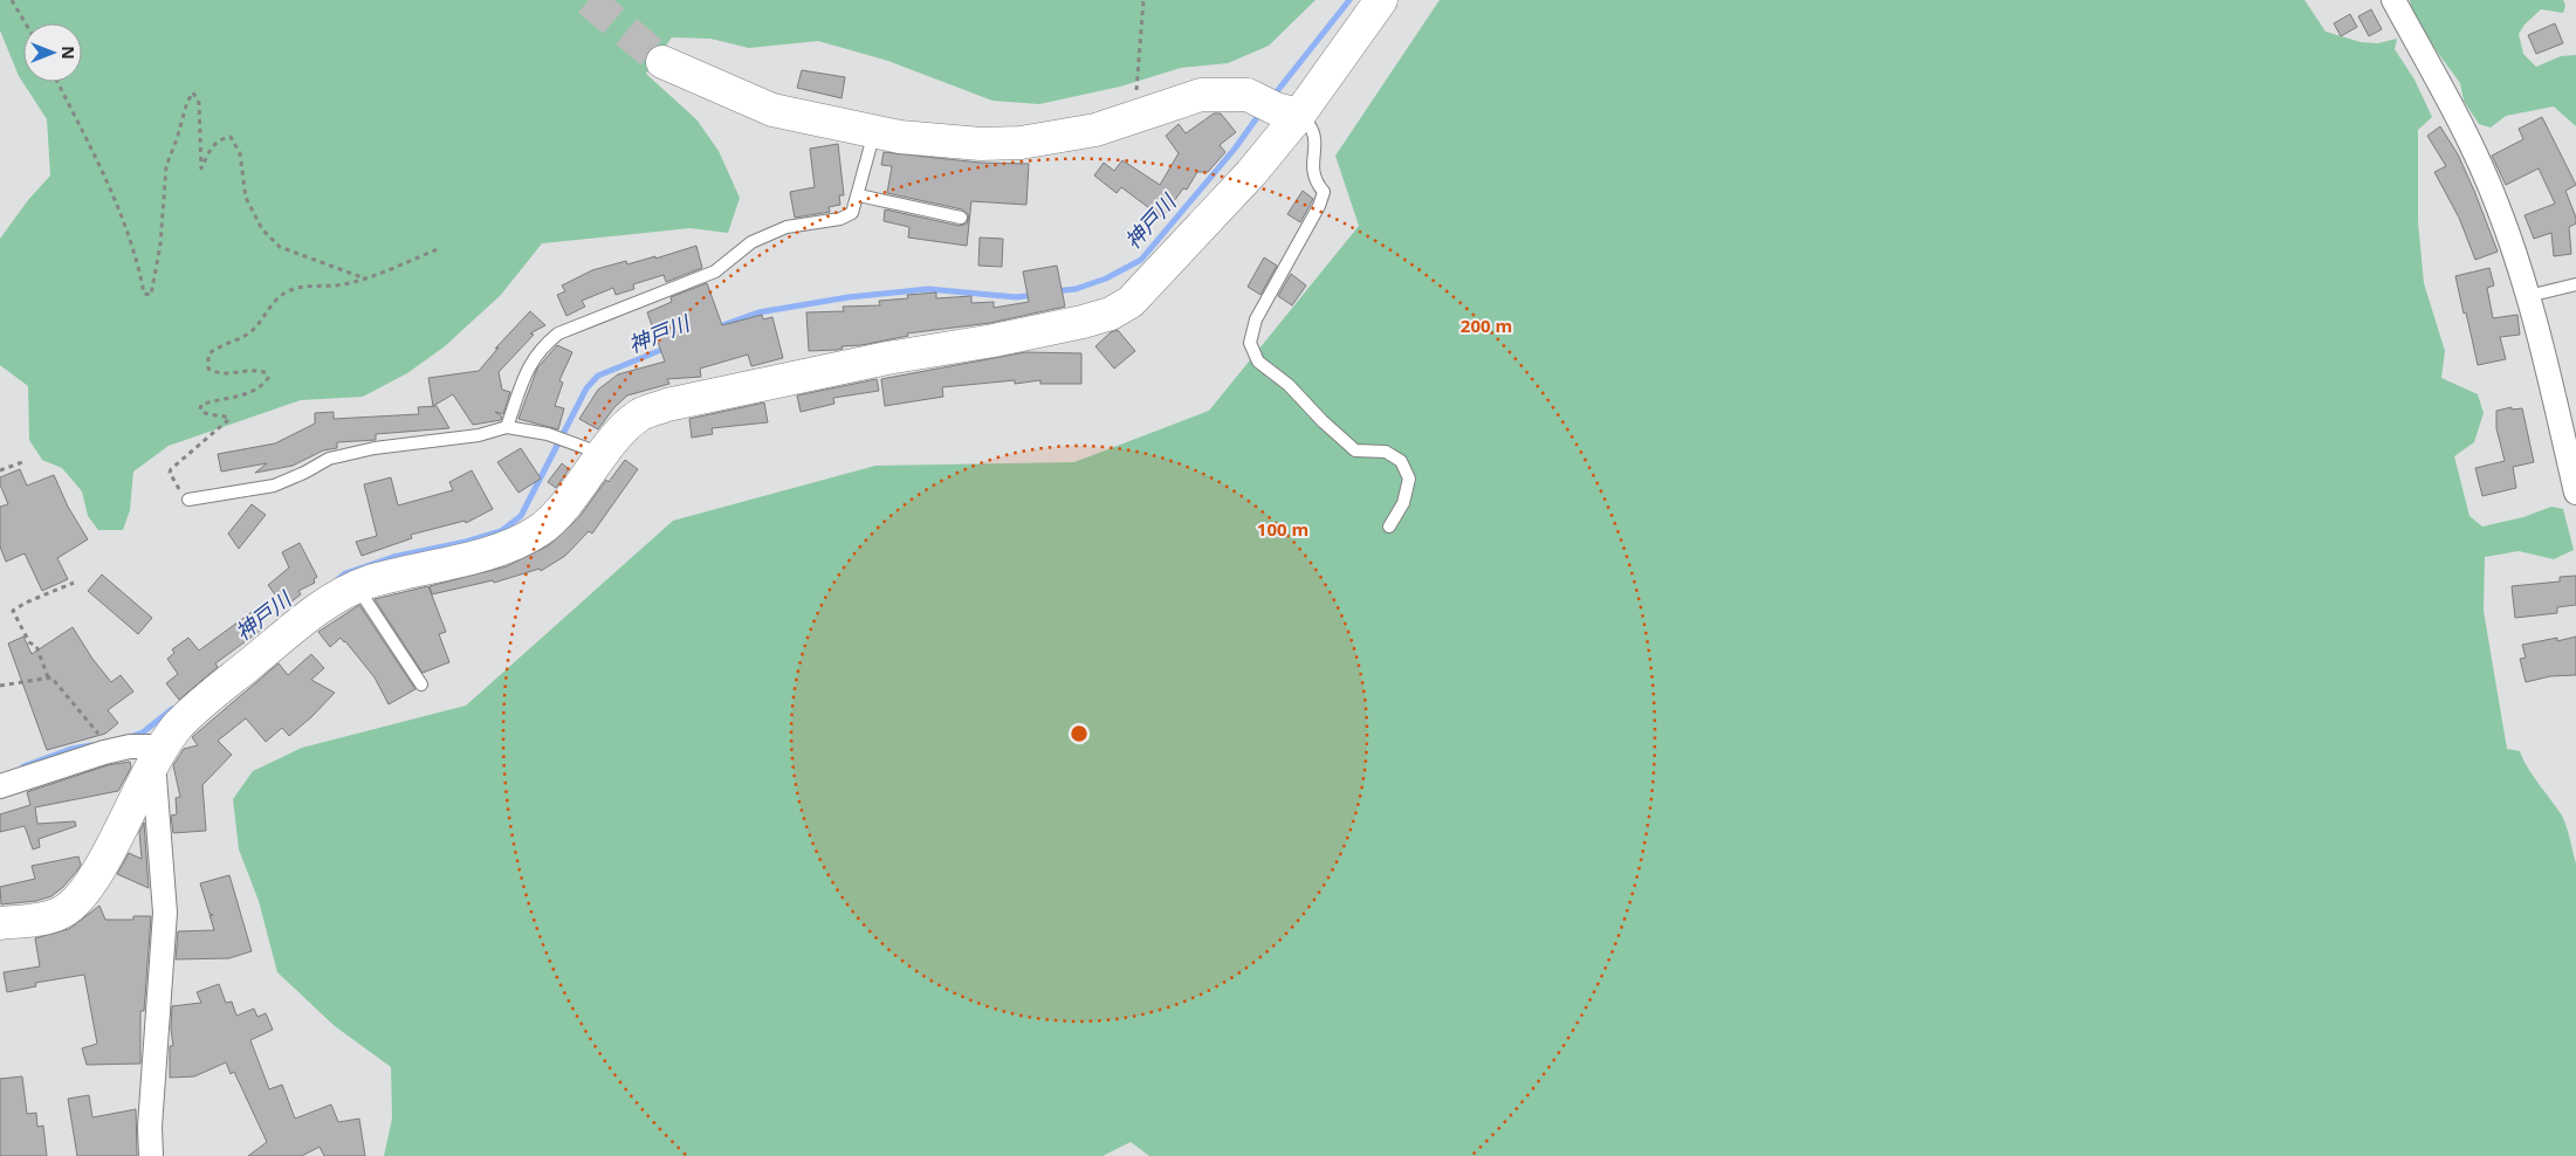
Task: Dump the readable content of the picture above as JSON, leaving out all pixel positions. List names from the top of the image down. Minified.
{"water":["神戸川"],"north":"right","rings":["200 m","100 m"]}
